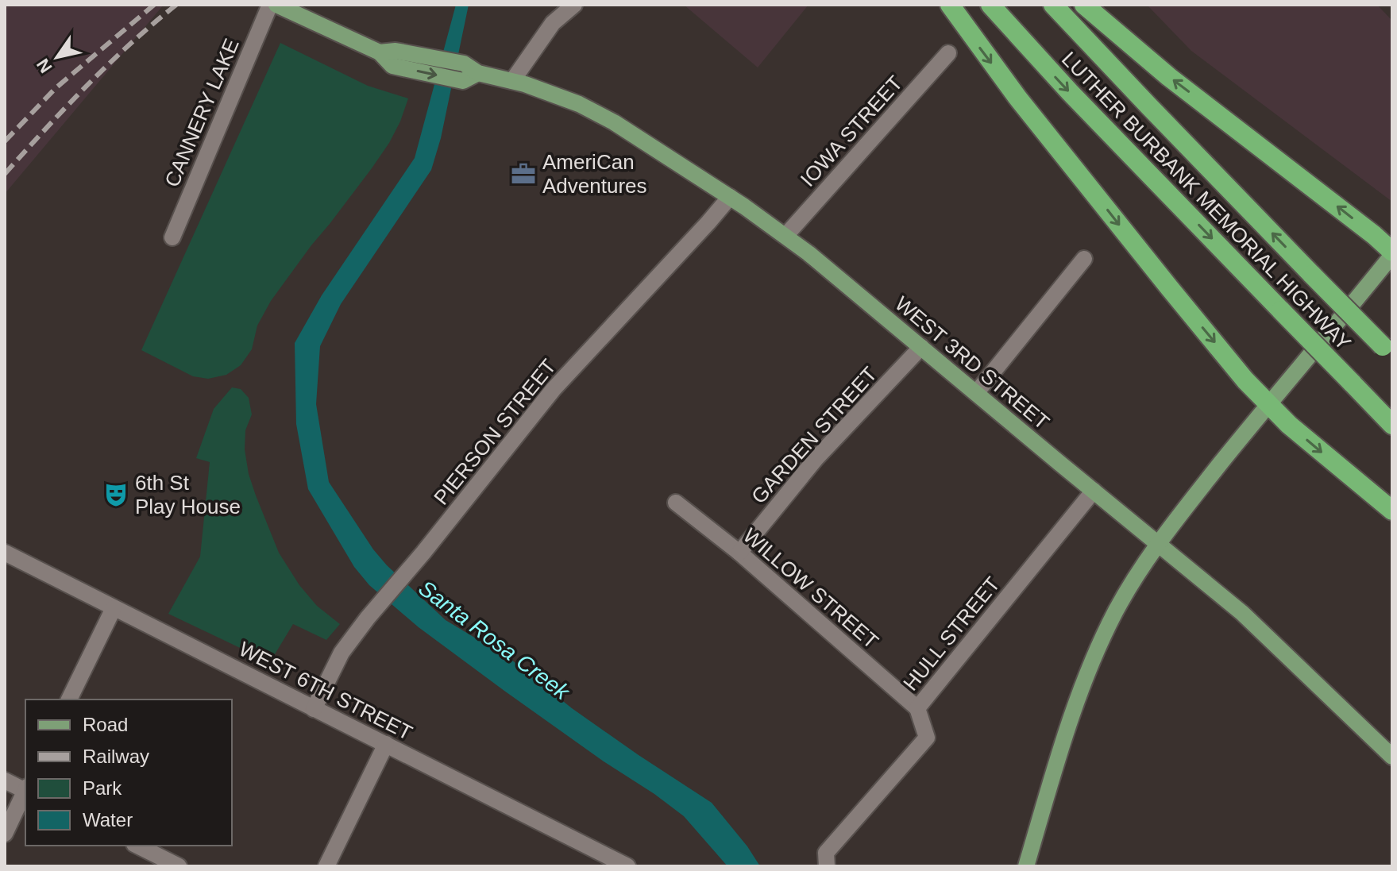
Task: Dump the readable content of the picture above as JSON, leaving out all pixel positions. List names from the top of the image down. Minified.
{"streets":{"highway":["LUTHER BURBANK MEMORIAL HIGHWAY"],"main road":["WEST 3RD STREET"],"street":["CANNERY LAKE","IOWA STREET","PIERSON STREET","GARDEN STREET","WILLOW STREET","HULL STREET","WEST 6TH STREET"]},"crossings":[["IOWA STREET","WEST 3RD STREET"],["WEST 3RD STREET","PIERSON STREET"],["WEST 3RD STREET","GARDEN STREET"],["WEST 3RD STREET","HULL STREET"],["PIERSON STREET","WEST 6TH STREET"],["GARDEN STREET","WILLOW STREET"],["WILLOW STREET","HULL STREET"]],"water":["Santa Rosa Creek"],"places":{"office":["AmeriCan Adventures"],"theatre":["6th St Play House"]},"legend":["Road","Railway","Park","Water"],"north":"bottom left"}
